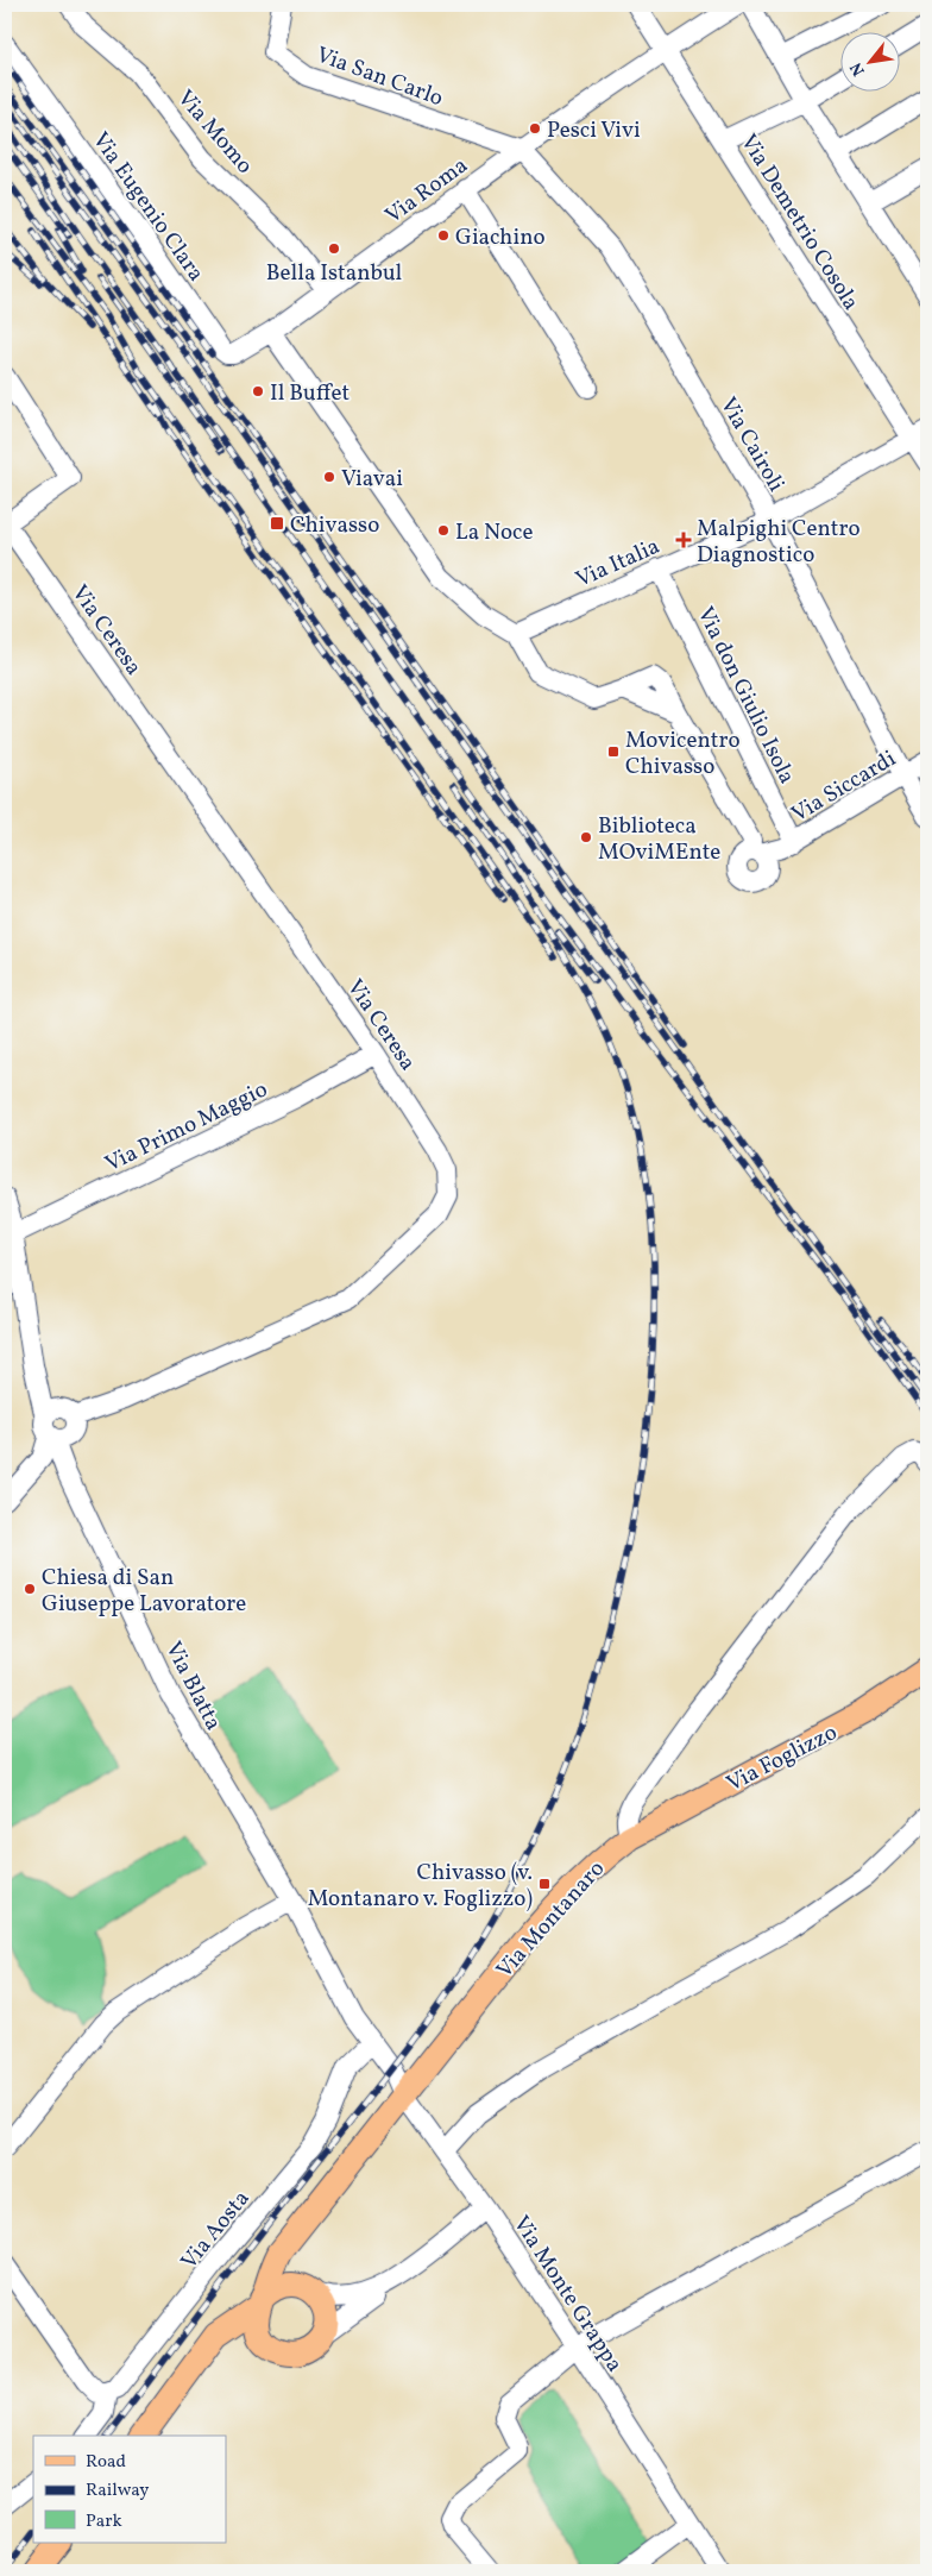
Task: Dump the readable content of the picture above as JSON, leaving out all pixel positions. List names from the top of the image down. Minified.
{"streets":{"main road":["Via Foglizzo","Via Montanaro"],"street":["Via San Carlo","Via Momo","Via Roma","Via Eugenio Clara","Via Demetrio Cosola","Via Cairoli","Via Italia","Via Ceresa","Via don Giulio Isola","Via Siccardi","Via Primo Maggio","Via Blatta","Via Aosta","Via Monte Grappa"]},"crossings":[["Via San Carlo","Via Roma"],["Via San Carlo","Via Cairoli"],["Via Momo","Via Roma"],["Via Roma","Via Eugenio Clara"],["Via Roma","Via Demetrio Cosola"],["Via Roma","Via Cairoli"],["Via Demetrio Cosola","Via Italia"],["Via Cairoli","Via Italia"],["Via Cairoli","Via Siccardi"],["Via Italia","Via don Giulio Isola"],["Via Italia","Via Siccardi"],["Via Ceresa","Via Primo Maggio"],["Via Ceresa","Via Blatta"],["Via don Giulio Isola","Via Siccardi"],["Via Primo Maggio","Via Blatta"],["Via Blatta","Via Montanaro"],["Via Blatta","Via Aosta"],["Via Blatta","Via Monte Grappa"],["Via Foglizzo","Via Montanaro"],["Via Montanaro","Via Monte Grappa"]],"places":{"other":["Pesci Vivi","Giachino","Bella Istanbul","Il Buffet","Viavai","La Noce","Biblioteca MOviMEnte","Chiesa di San Giuseppe Lavoratore"],"transit":["Chivasso","Movicentro Chivasso","Chivasso (v. Montanaro v. Foglizzo)"],"health":["Malpighi Centro Diagnostico"]},"legend":["Road","Railway","Park"],"north":"bottom left"}
